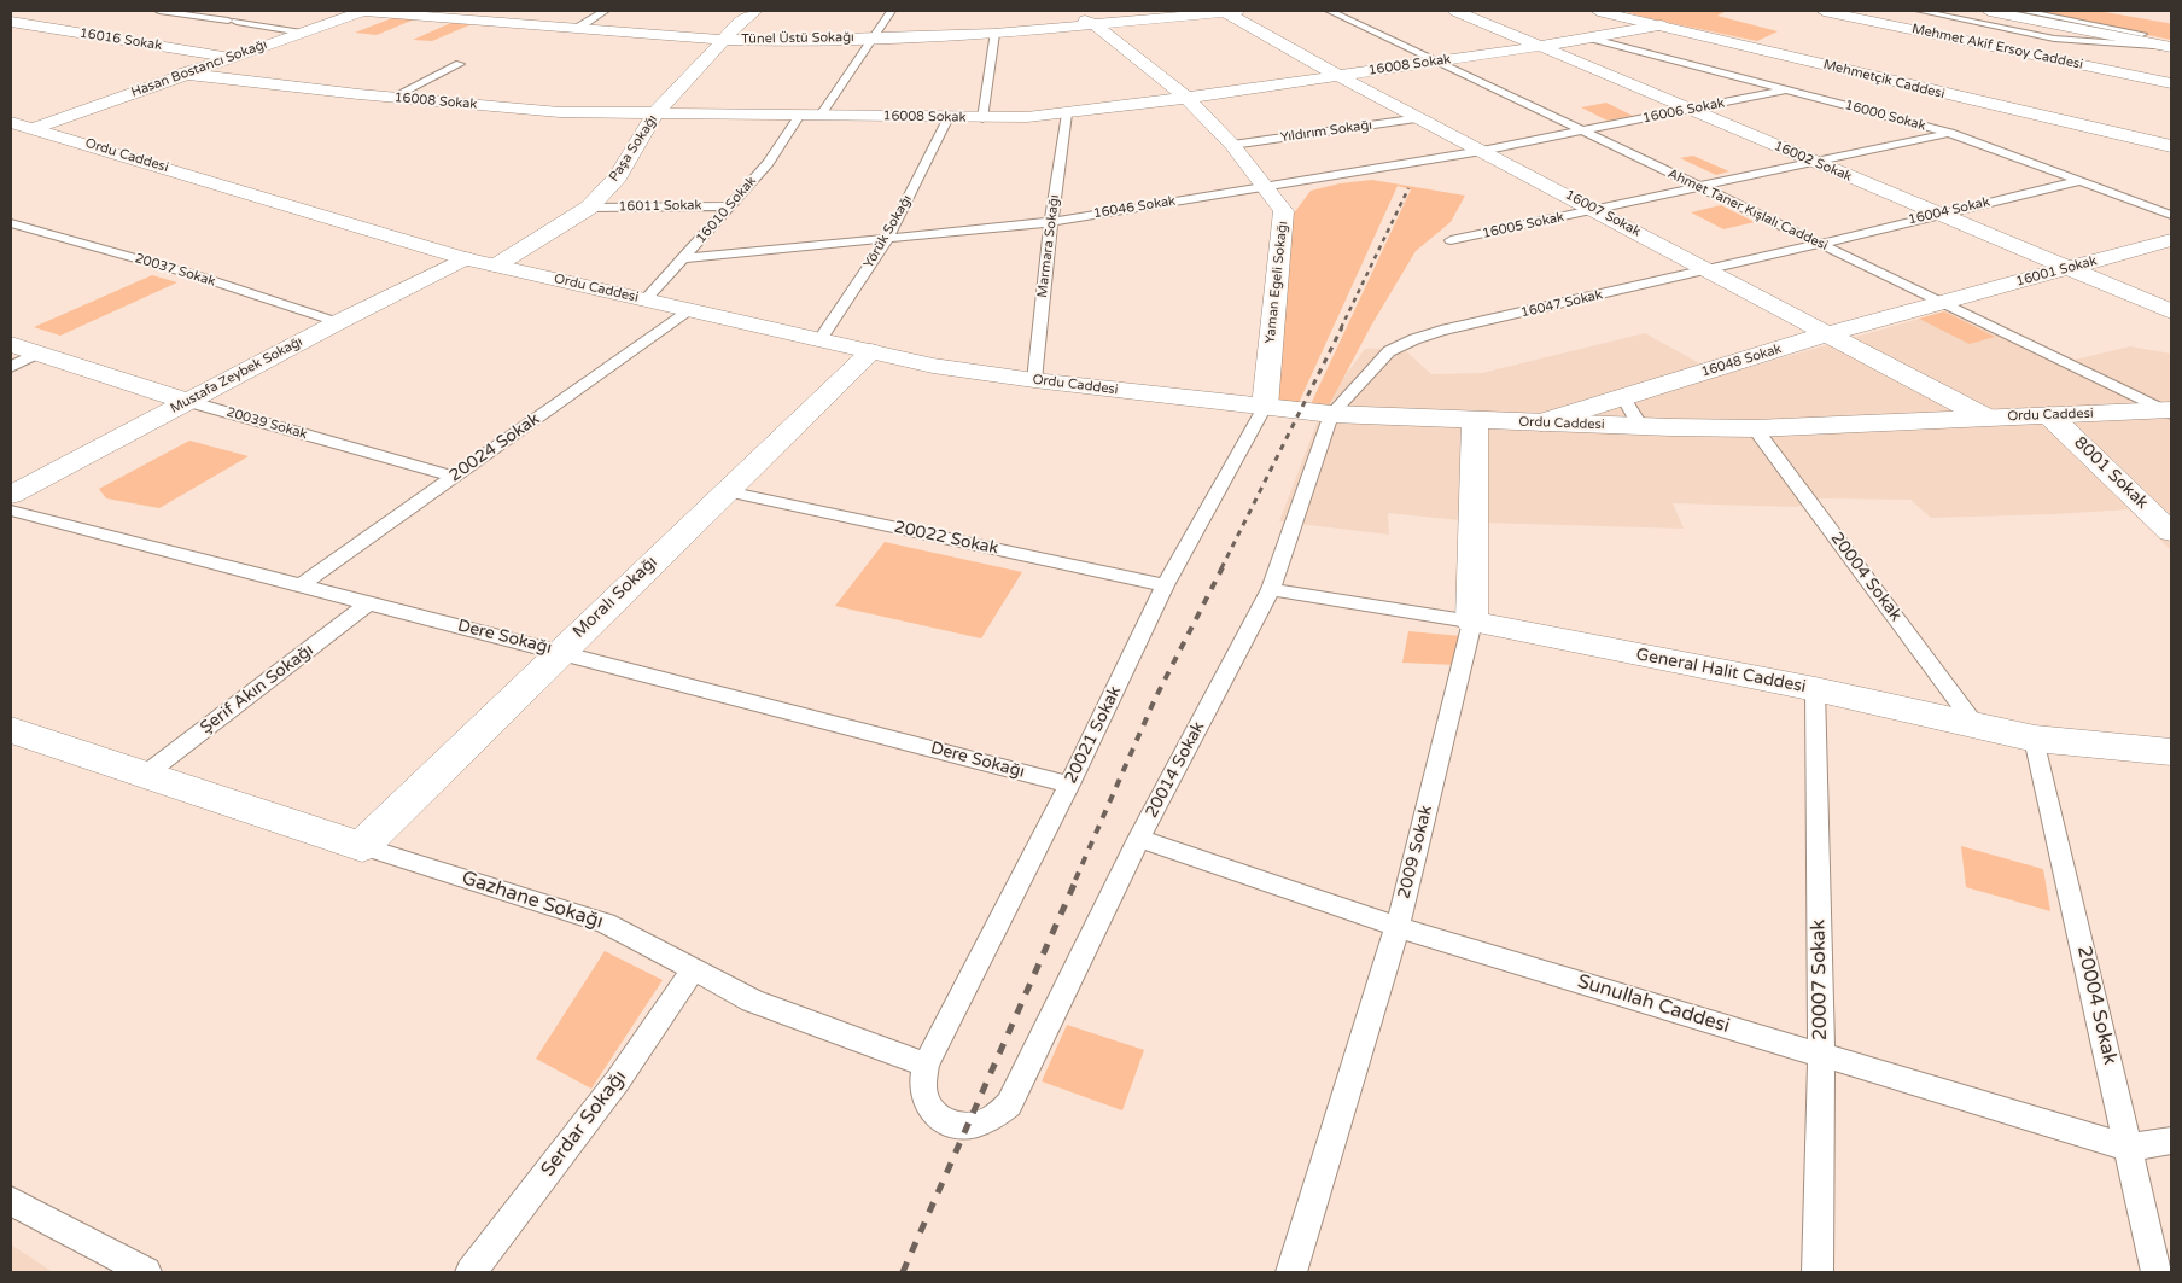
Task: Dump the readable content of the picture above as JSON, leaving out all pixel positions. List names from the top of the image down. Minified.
{"streets":{"street":["Tünel Üstü Sokağı","16016 Sokak","Mehmet Akif Ersoy Caddesi","16008 Sokak","Hasan Bostancı Sokağı","Mehmetçik Caddesi","Paşa Sokağı","Ordu Caddesi","16002 Sokak","16007 Sokak","16001 Sokak","Yaman Egeli Sokağı","16048 Sokak","Mustafa Zeybek Sokağı","20039 Sokak","8001 Sokak","Moralı Sokağı","General Halit Caddesi","2009 Sokak","Gazhane Sokağı"],"lane":["16006 Sokak","16000 Sokak","Yıldırım Sokağı","16011 Sokak","16046 Sokak","16010 Sokak","Ahmet Taner Kışlalı Caddesi","16004 Sokak","16005 Sokak","Yörük Sokağı","Marmara Sokağı","20037 Sokak","16047 Sokak","20024 Sokak","20022 Sokak","20004 Sokak","Dere Sokağı","Şerif Akın Sokağı","20021 Sokak","20014 Sokak","20007 Sokak","Sunullah Caddesi","Serdar Sokağı"]},"crossings":[["Tünel Üstü Sokağı","Hasan Bostancı Sokağı"],["Tünel Üstü Sokağı","Paşa Sokağı"],["Tünel Üstü Sokağı","16007 Sokak"],["Tünel Üstü Sokağı","Yaman Egeli Sokağı"],["16016 Sokak","Hasan Bostancı Sokağı"],["16008 Sokak","Hasan Bostancı Sokağı"],["16008 Sokak","Mehmetçik Caddesi"],["16008 Sokak","16000 Sokak"],["16008 Sokak","Paşa Sokağı"],["16008 Sokak","16002 Sokak"],["16008 Sokak","16010 Sokak"],["16008 Sokak","Ahmet Taner Kışlalı Caddesi"],["16008 Sokak","16007 Sokak"],["16008 Sokak","Yörük Sokağı"],["16008 Sokak","Marmara Sokağı"],["16008 Sokak","Yaman Egeli Sokağı"],["Hasan Bostancı Sokağı","Ordu Caddesi"],["16006 Sokak","16000 Sokak"],["16006 Sokak","16002 Sokak"],["16006 Sokak","16046 Sokak"],["16006 Sokak","Ahmet Taner Kışlalı Caddesi"],["16000 Sokak","16004 Sokak"],["16000 Sokak","16005 Sokak"],["Yıldırım Sokağı","16007 Sokak"],["Yıldırım Sokağı","Yaman Egeli Sokağı"],["Paşa Sokağı","Ordu Caddesi"],["Paşa Sokağı","16011 Sokak"],["Ordu Caddesi","16010 Sokak"],["Ordu Caddesi","Ahmet Taner Kışlalı Caddesi"],["Ordu Caddesi","16007 Sokak"],["Ordu Caddesi","Yörük Sokağı"],["Ordu Caddesi","Marmara Sokağı"],["Ordu Caddesi","Yaman Egeli Sokağı"],["Ordu Caddesi","16047 Sokak"],["Ordu Caddesi","16048 Sokak"],["Ordu Caddesi","Mustafa Zeybek Sokağı"],["Ordu Caddesi","20024 Sokak"],["Ordu Caddesi","8001 Sokak"],["Ordu Caddesi","20004 Sokak"],["Ordu Caddesi","Moralı Sokağı"],["Ordu Caddesi","20021 Sokak"],["Ordu Caddesi","20014 Sokak"],["Ordu Caddesi","2009 Sokak"],["16002 Sokak","16004 Sokak"],["16002 Sokak","16005 Sokak"],["16002 Sokak","16001 Sokak"],["16011 Sokak","16010 Sokak"],["16046 Sokak","16010 Sokak"],["16046 Sokak","Ahmet Taner Kışlalı Caddesi"],["16046 Sokak","16007 Sokak"],["16046 Sokak","Yörük Sokağı"],["16046 Sokak","Marmara Sokağı"],["16046 Sokak","Yaman Egeli Sokağı"],["Ahmet Taner Kışlalı Caddesi","16004 Sokak"],["Ahmet Taner Kışlalı Caddesi","16005 Sokak"],["Ahmet Taner Kışlalı Caddesi","16001 Sokak"],["Ahmet Taner Kışlalı Caddesi","16047 Sokak"],["Ahmet Taner Kışlalı Caddesi","16048 Sokak"],["16004 Sokak","16047 Sokak"],["16007 Sokak","16005 Sokak"],["16007 Sokak","16047 Sokak"],["16007 Sokak","16048 Sokak"],["20037 Sokak","Mustafa Zeybek Sokağı"],["16001 Sokak","16048 Sokak"],["Yaman Egeli Sokağı","20021 Sokak"],["16047 Sokak","20014 Sokak"],["Mustafa Zeybek Sokağı","20039 Sokak"],["20039 Sokak","20024 Sokak"],["20024 Sokak","Dere Sokağı"],["20022 Sokak","Moralı Sokağı"],["20022 Sokak","20021 Sokak"],["20004 Sokak","General Halit Caddesi"],["20004 Sokak","Sunullah Caddesi"],["Moralı Sokağı","Dere Sokağı"],["Moralı Sokağı","Gazhane Sokağı"],["Dere Sokağı","Şerif Akın Sokağı"],["Dere Sokağı","20021 Sokak"],["General Halit Caddesi","20014 Sokak"],["General Halit Caddesi","2009 Sokak"],["General Halit Caddesi","20007 Sokak"],["Şerif Akın Sokağı","Gazhane Sokağı"],["20021 Sokak","20014 Sokak"],["20021 Sokak","Gazhane Sokağı"],["20014 Sokak","Gazhane Sokağı"],["20014 Sokak","Sunullah Caddesi"],["2009 Sokak","Sunullah Caddesi"],["Gazhane Sokağı","Serdar Sokağı"],["20007 Sokak","Sunullah Caddesi"]]}
